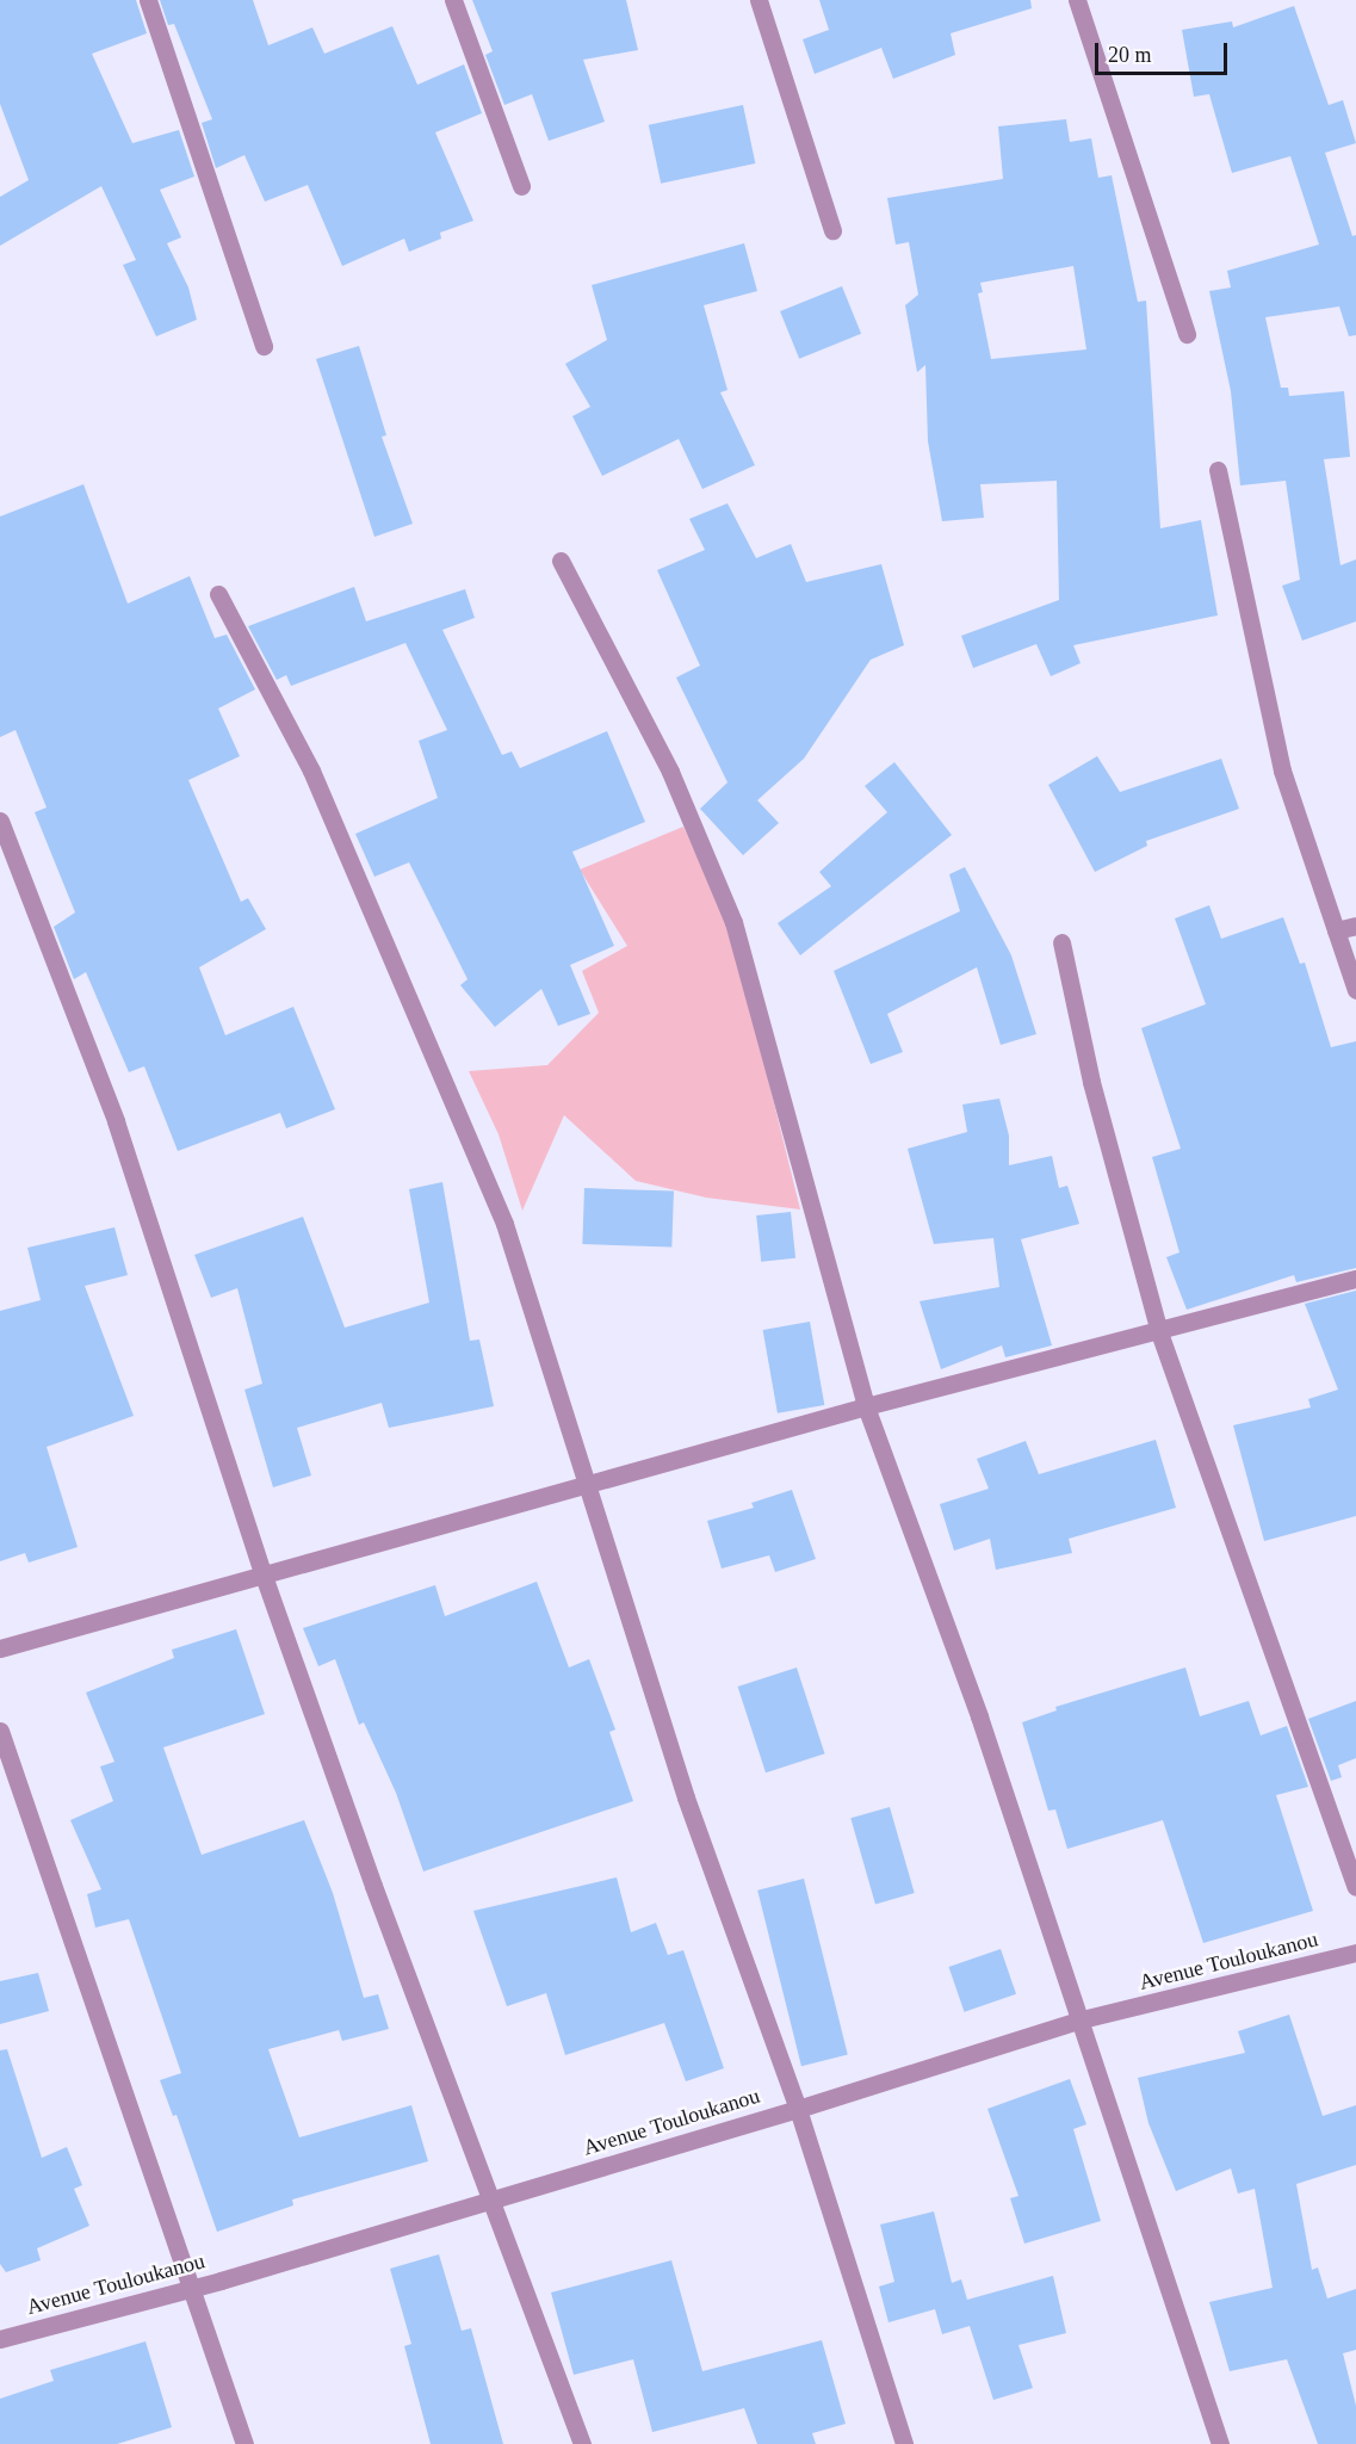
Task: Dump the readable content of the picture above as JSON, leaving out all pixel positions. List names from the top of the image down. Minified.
{"streets":{"street":["Avenue Touloukanou"]},"scale_bar":"20 m"}
